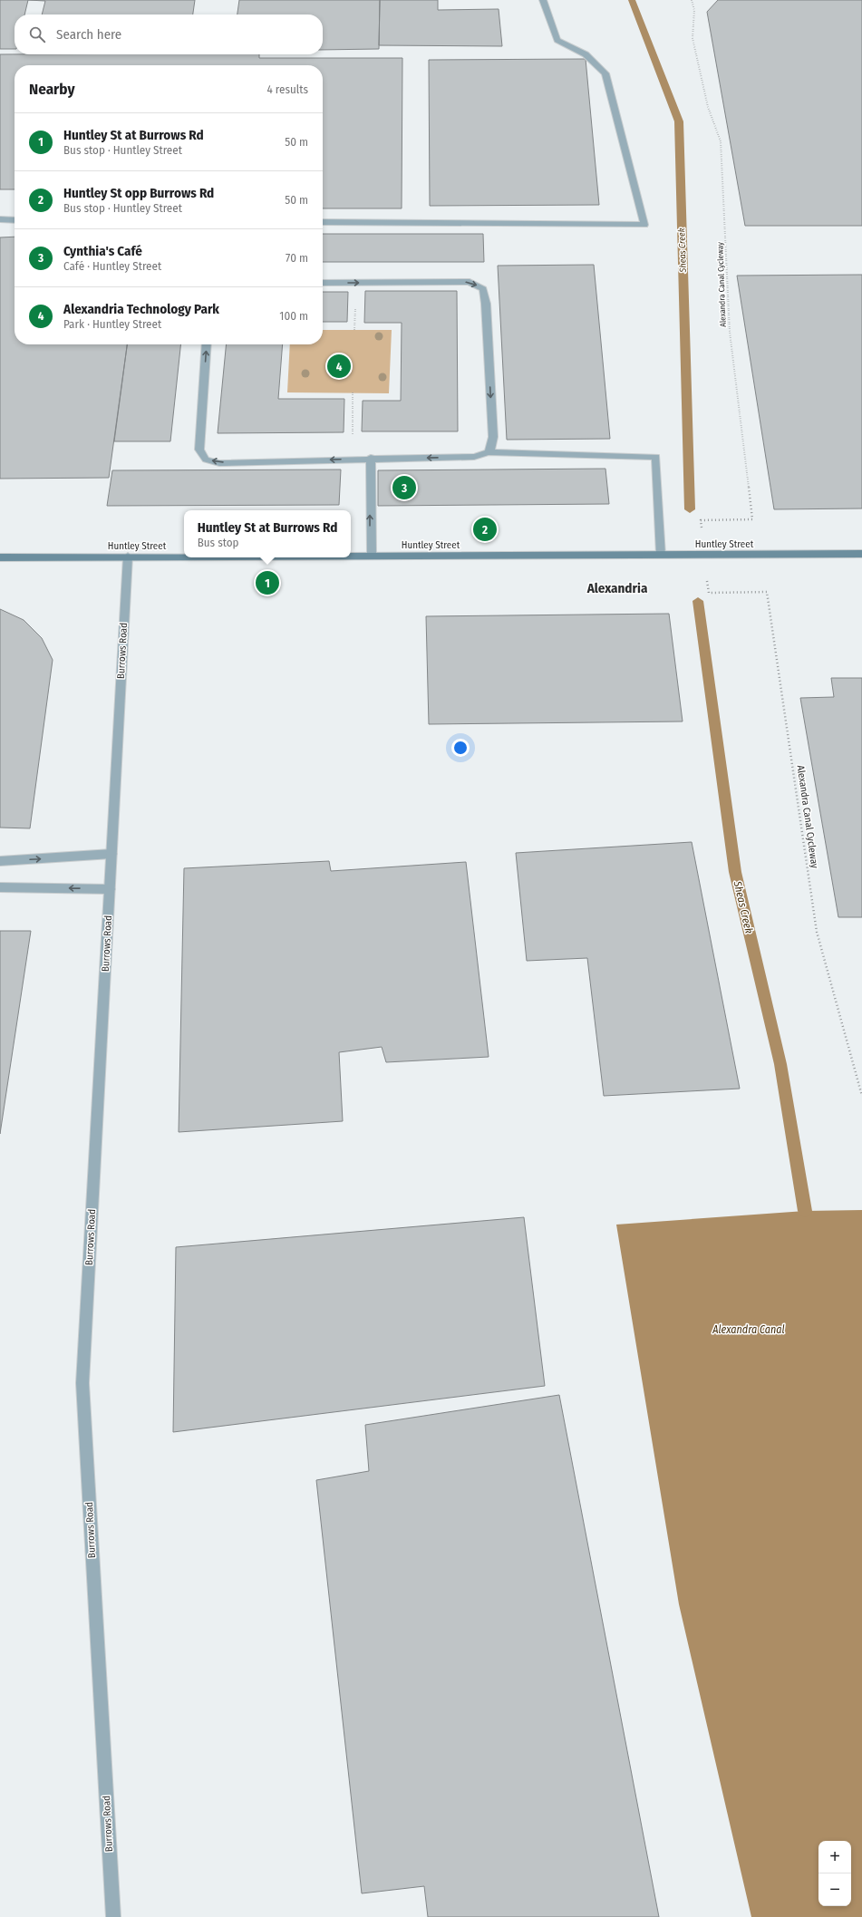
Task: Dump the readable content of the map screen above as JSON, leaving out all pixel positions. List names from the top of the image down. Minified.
{"streets":{"main road":["Huntley Street"],"street":["Burrows Road"],"path":["Alexandra Canal Cycleway"]},"crossings":[["Huntley Street","Burrows Road"]],"districts":["Alexandria"],"water":["Sheas Creek","Alexandra Canal"],"page":{"search":"Search here","heading":["Nearby","4 results"],"list":[{"mark":"1","name":"Huntley St at Burrows Rd","note":"Bus stop · Huntley Street","value":"50 m"},{"mark":"2","name":"Huntley St opp Burrows Rd","note":"Bus stop · Huntley Street","value":"50 m"},{"mark":"3","name":"Cynthia's Café","note":"Café · Huntley Street","value":"70 m"},{"mark":"4","name":"Alexandria Technology Park","note":"Park · Huntley Street","value":"100 m"}],"pins":["4","3","2","1"],"popup":["Huntley St at Burrows Rd","Bus stop"],"map_buttons":["+","−"]}}
